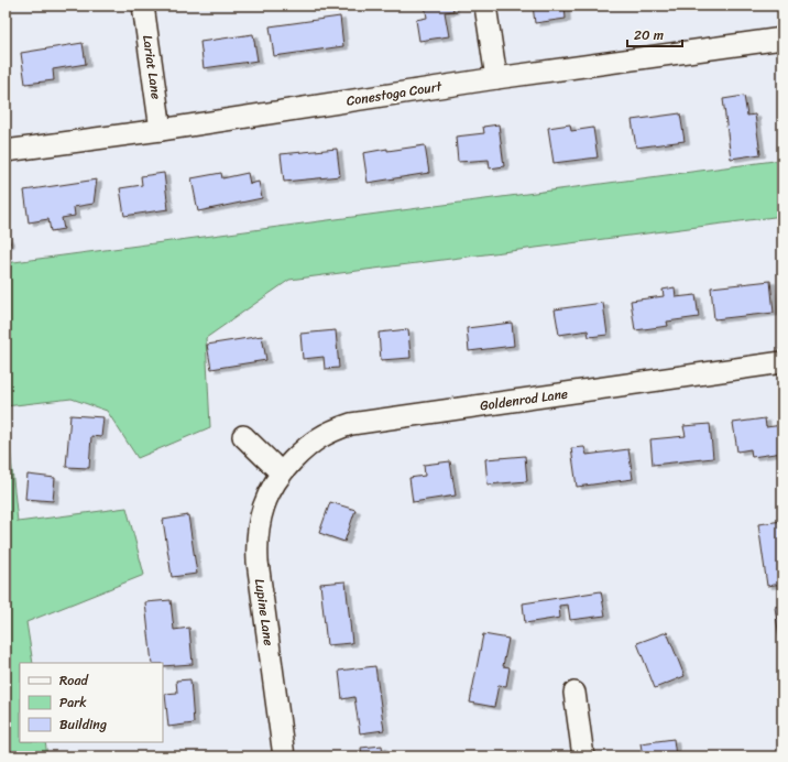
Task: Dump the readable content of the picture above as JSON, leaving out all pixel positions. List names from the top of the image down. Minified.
{"streets":{"street":["Lariat Lane","Conestoga Court","Goldenrod Lane","Lupine Lane"]},"crossings":[["Lariat Lane","Conestoga Court"],["Goldenrod Lane","Lupine Lane"]],"legend":["Road","Park","Building"],"scale_bar":"20 m"}
